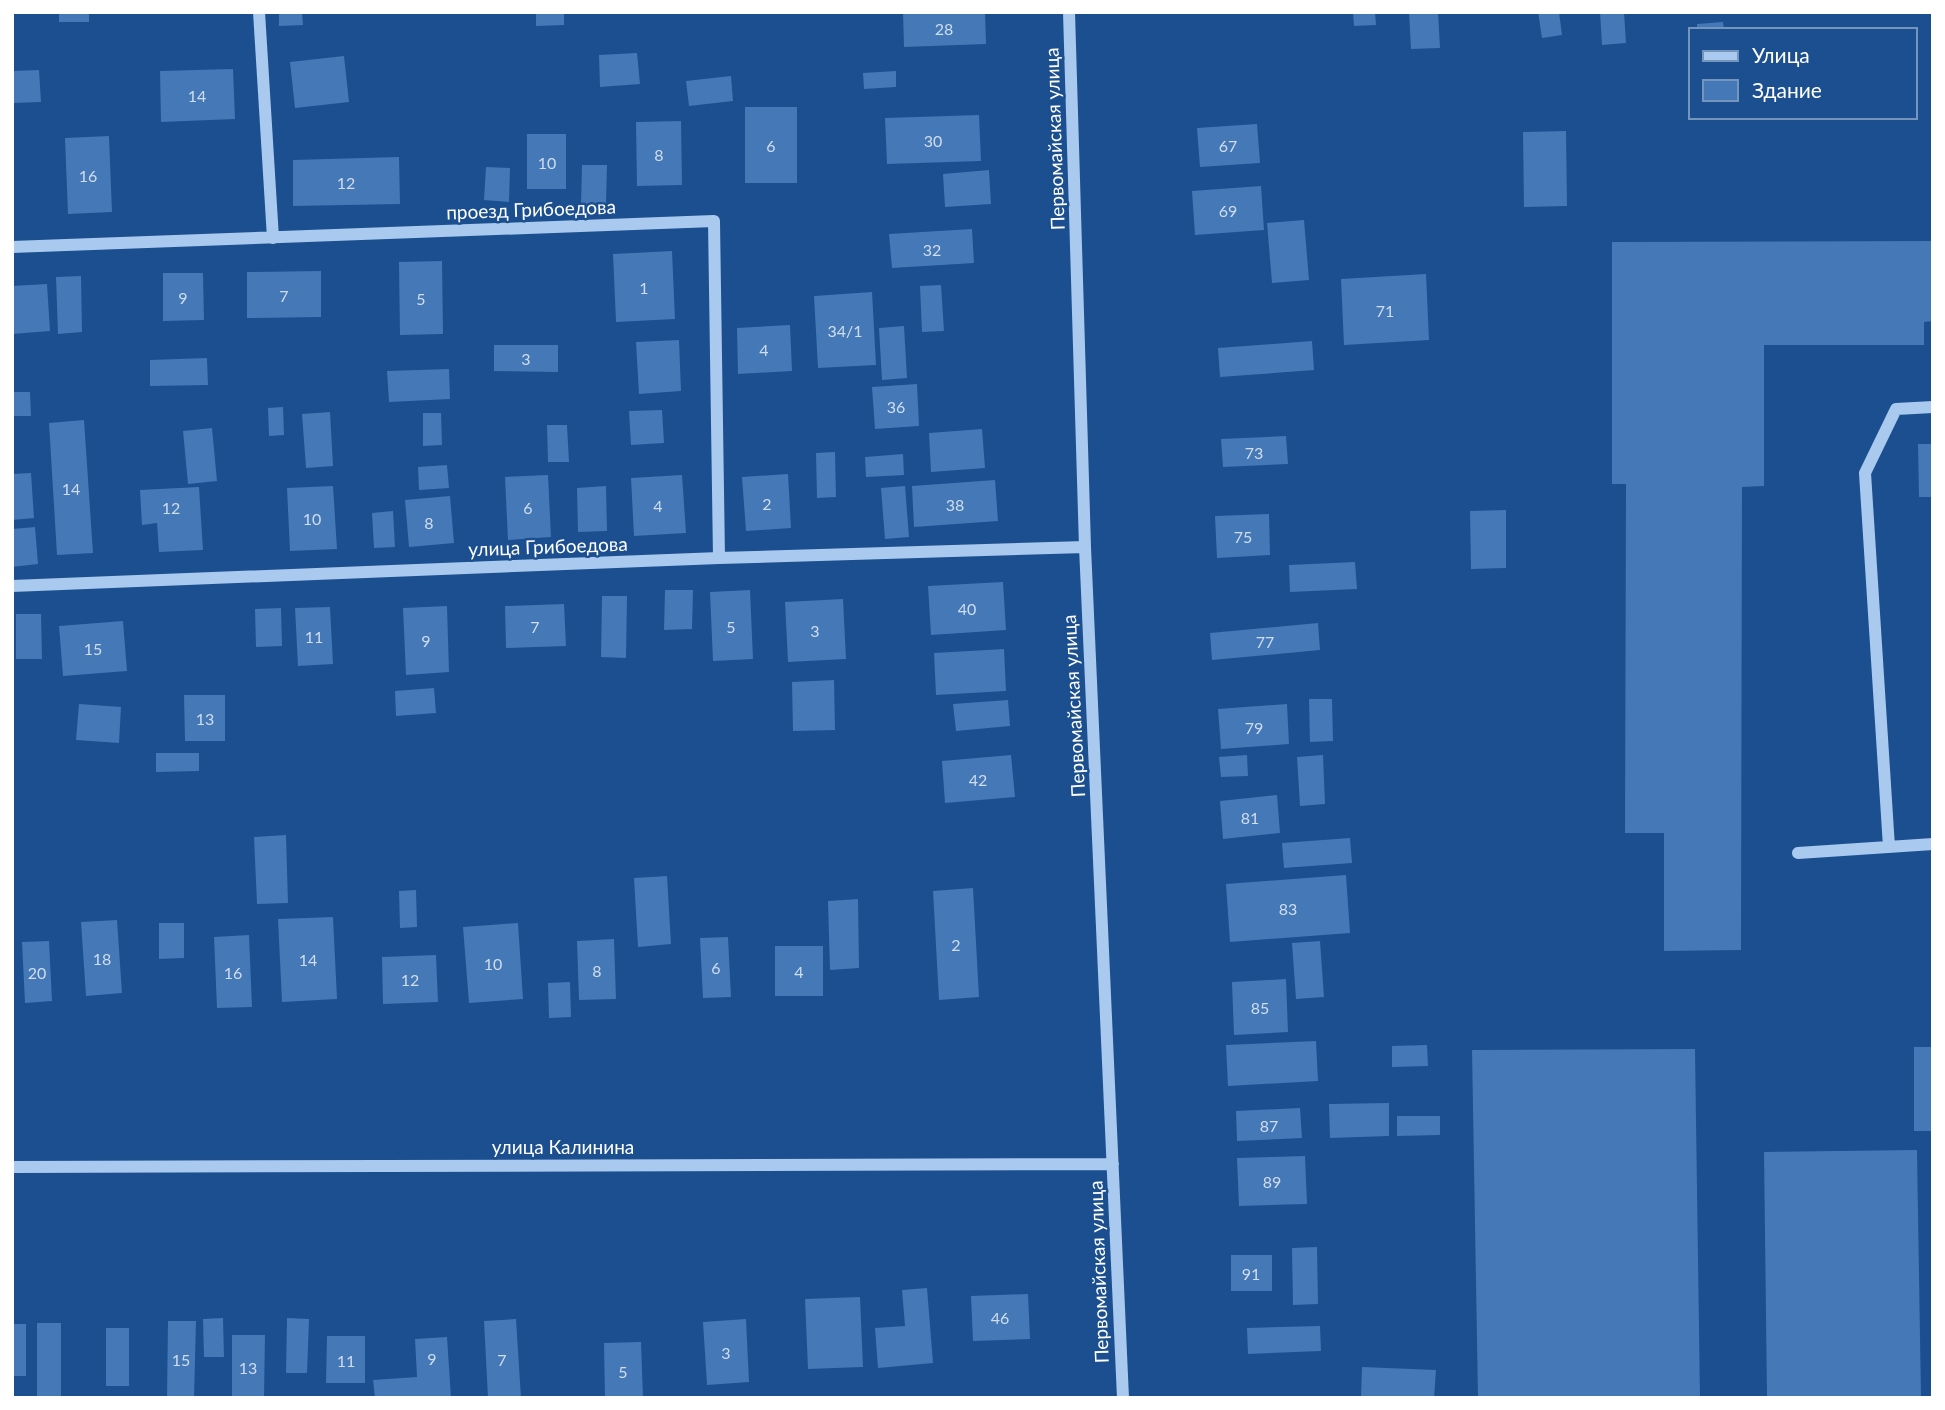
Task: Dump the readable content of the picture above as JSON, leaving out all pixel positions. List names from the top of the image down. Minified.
{"streets":{"street":["Первомайская улица","проезд Грибоедова","улица Грибоедова","улица Калинина"]},"crossings":[["Первомайская улица","улица Грибоедова"],["Первомайская улица","улица Калинина"],["проезд Грибоедова","улица Грибоедова"]],"house_numbers":["28","14","30","6","67","8","10","16","12","69","32","1","7","9","5","71","34/1","4","3","36","73","14","2","38","4","12","6","10","8","75","40","7","5","3","11","9","77","15","13","79","42","81","83","2","18","14","10","6","8","4","20","16","12","85","87","89","91","46","3","9","15","7","11","13","5"],"legend":["Улица","Здание"]}
